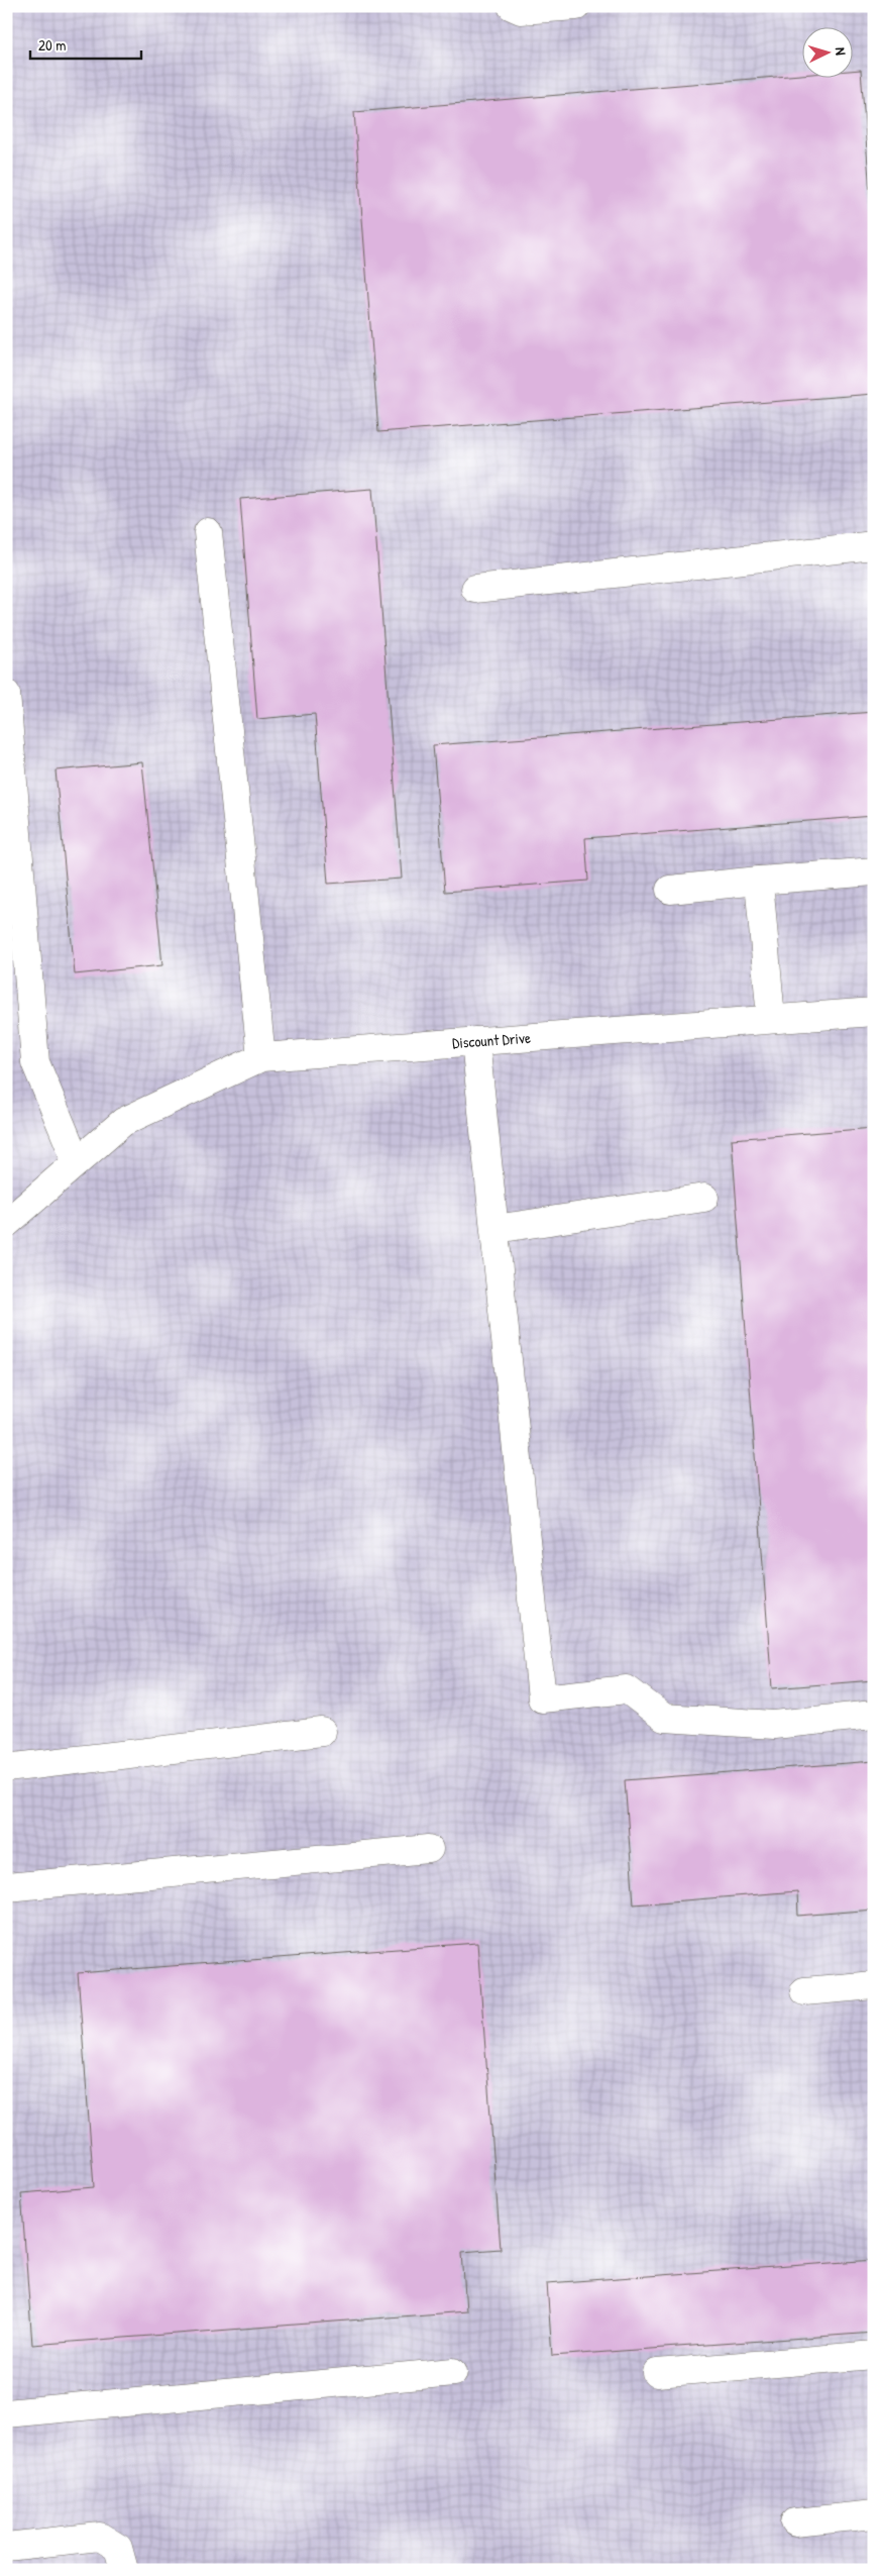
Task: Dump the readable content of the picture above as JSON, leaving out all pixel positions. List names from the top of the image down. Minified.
{"streets":{"street":["Discount Drive"]},"scale_bar":"20 m","north":"right"}
